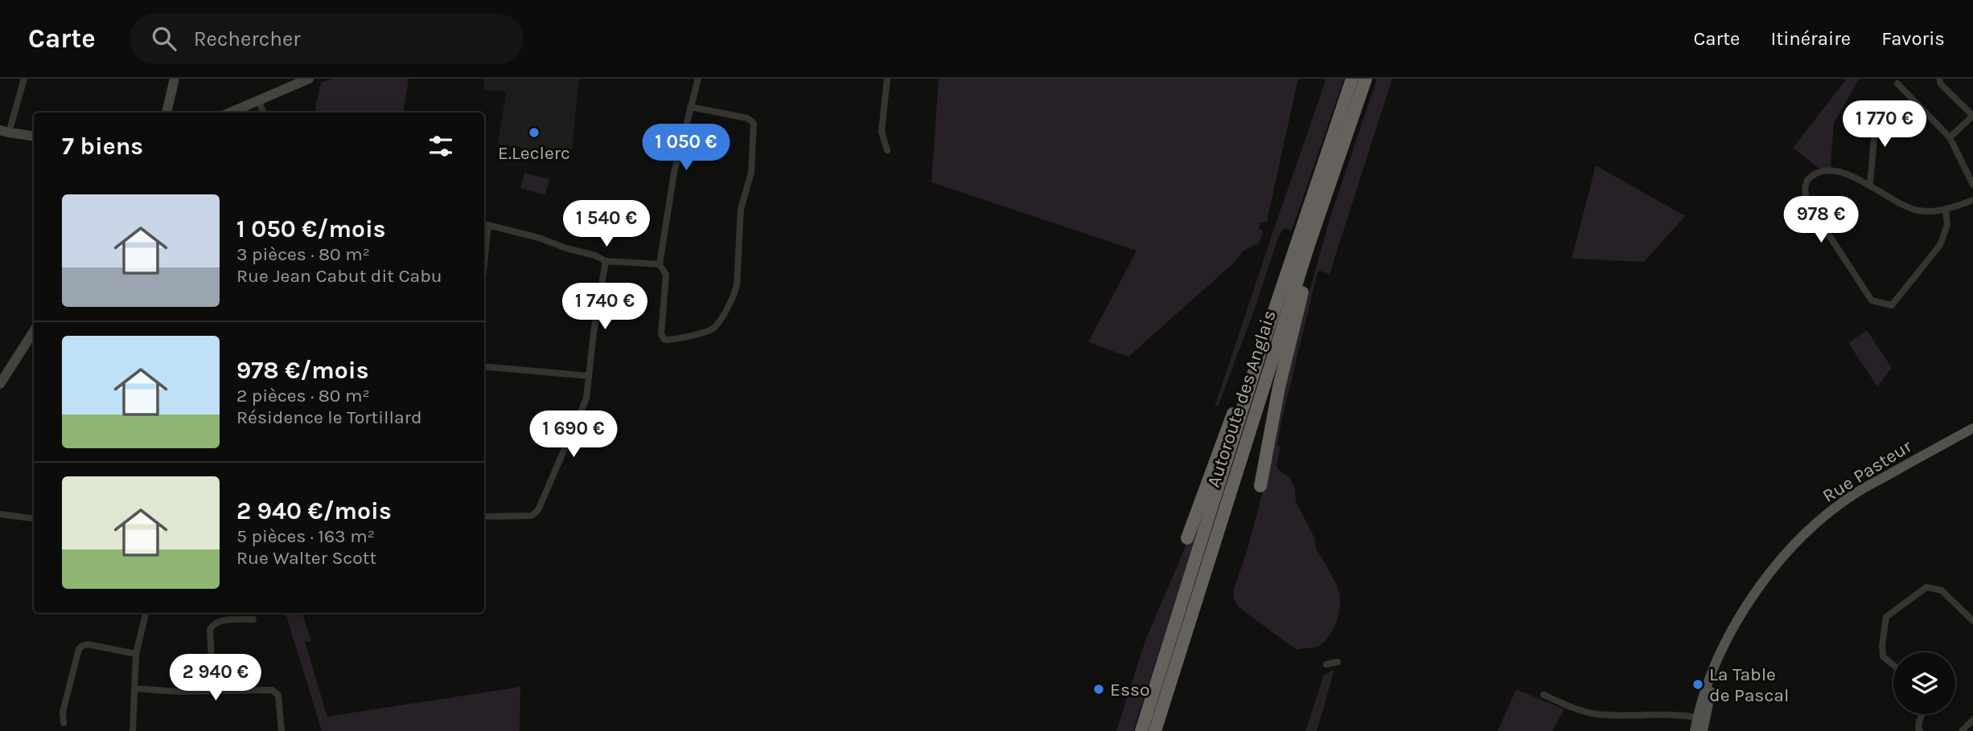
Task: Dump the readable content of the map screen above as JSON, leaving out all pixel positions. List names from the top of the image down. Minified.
{"streets":{"highway":["Autoroute des Anglais"],"main road":["Rue Pasteur"]},"places":["E.Leclerc","La Table de Pascal","Esso"],"page":{"header":"Carte","search":"Rechercher","nav":["Carte","Itinéraire","Favoris"],"price":["1 770 €","1 050 €","978 €","1 540 €","1 740 €","1 690 €","2 940 €"],"heading":"7 biens","list":[{"name":"1 050 €/mois","note":"3 pièces · 80 m² · Rue Jean Cabut dit Cabu"},{"name":"978 €/mois","note":"2 pièces · 80 m² · Résidence le Tortillard"},{"name":"2 940 €/mois","note":"5 pièces · 163 m² · Rue Walter Scott"}]}}
